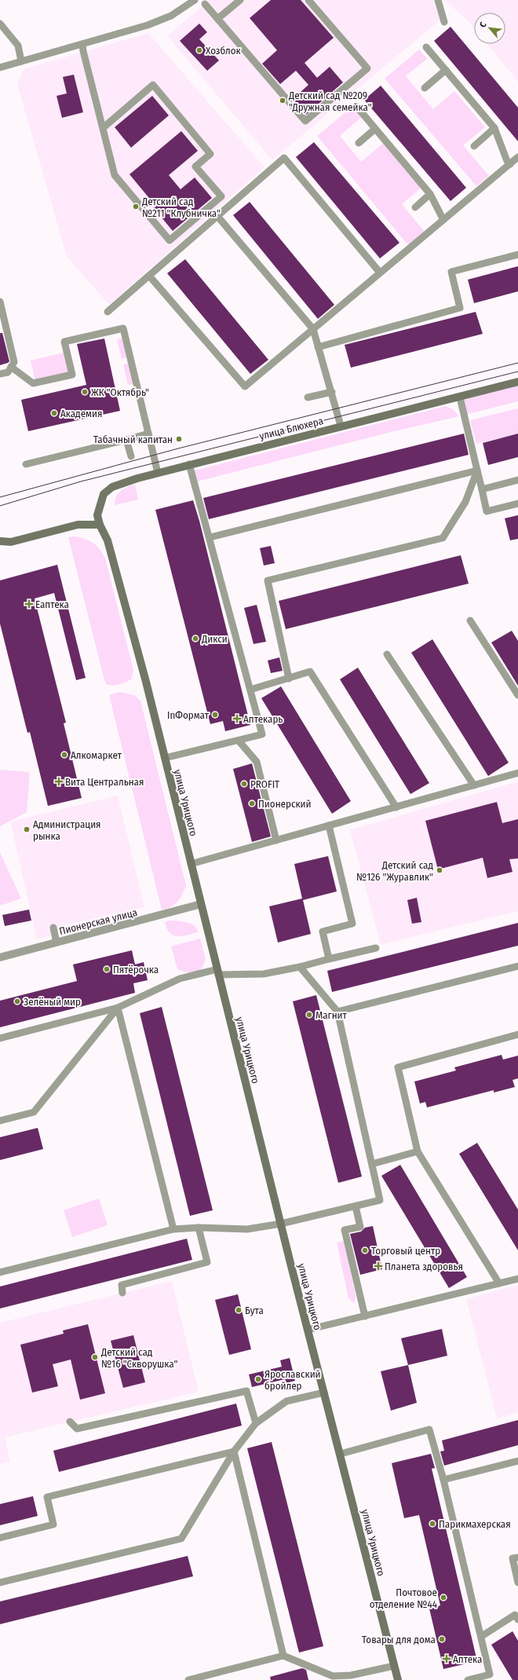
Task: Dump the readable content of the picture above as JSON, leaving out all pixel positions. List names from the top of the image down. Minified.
{"streets":{"street":["улица Блюхера","улица Урицкого","Пионерская улица"]},"crossings":[["улица Блюхера","улица Урицкого"],["улица Урицкого","Пионерская улица"]],"places":{"other":["Хозблок","Детский сад №209 \"Дружная семейка\"","Детский сад №211 \"Клубничка\"","ЖК \"Октябрь\"","Академия","Табачный капитан","Дикси","InФормат","Алкомаркет","PROFIT","Пионерский","Администрация рынка","Детский сад №126 \"Журавлик\"","Пятёрочка","Зелёный мир","Магнит","Торговый центр","Бута","Детский сад №16 \"Скворушка\"","Ярославский бройлер","Парикмахерская","Почтовое отделение №44","Товары для дома"],"health":["Еаптека","Аптекарь","Вита Центральная","Планета здоровья","Аптека"]},"north":"top left"}
